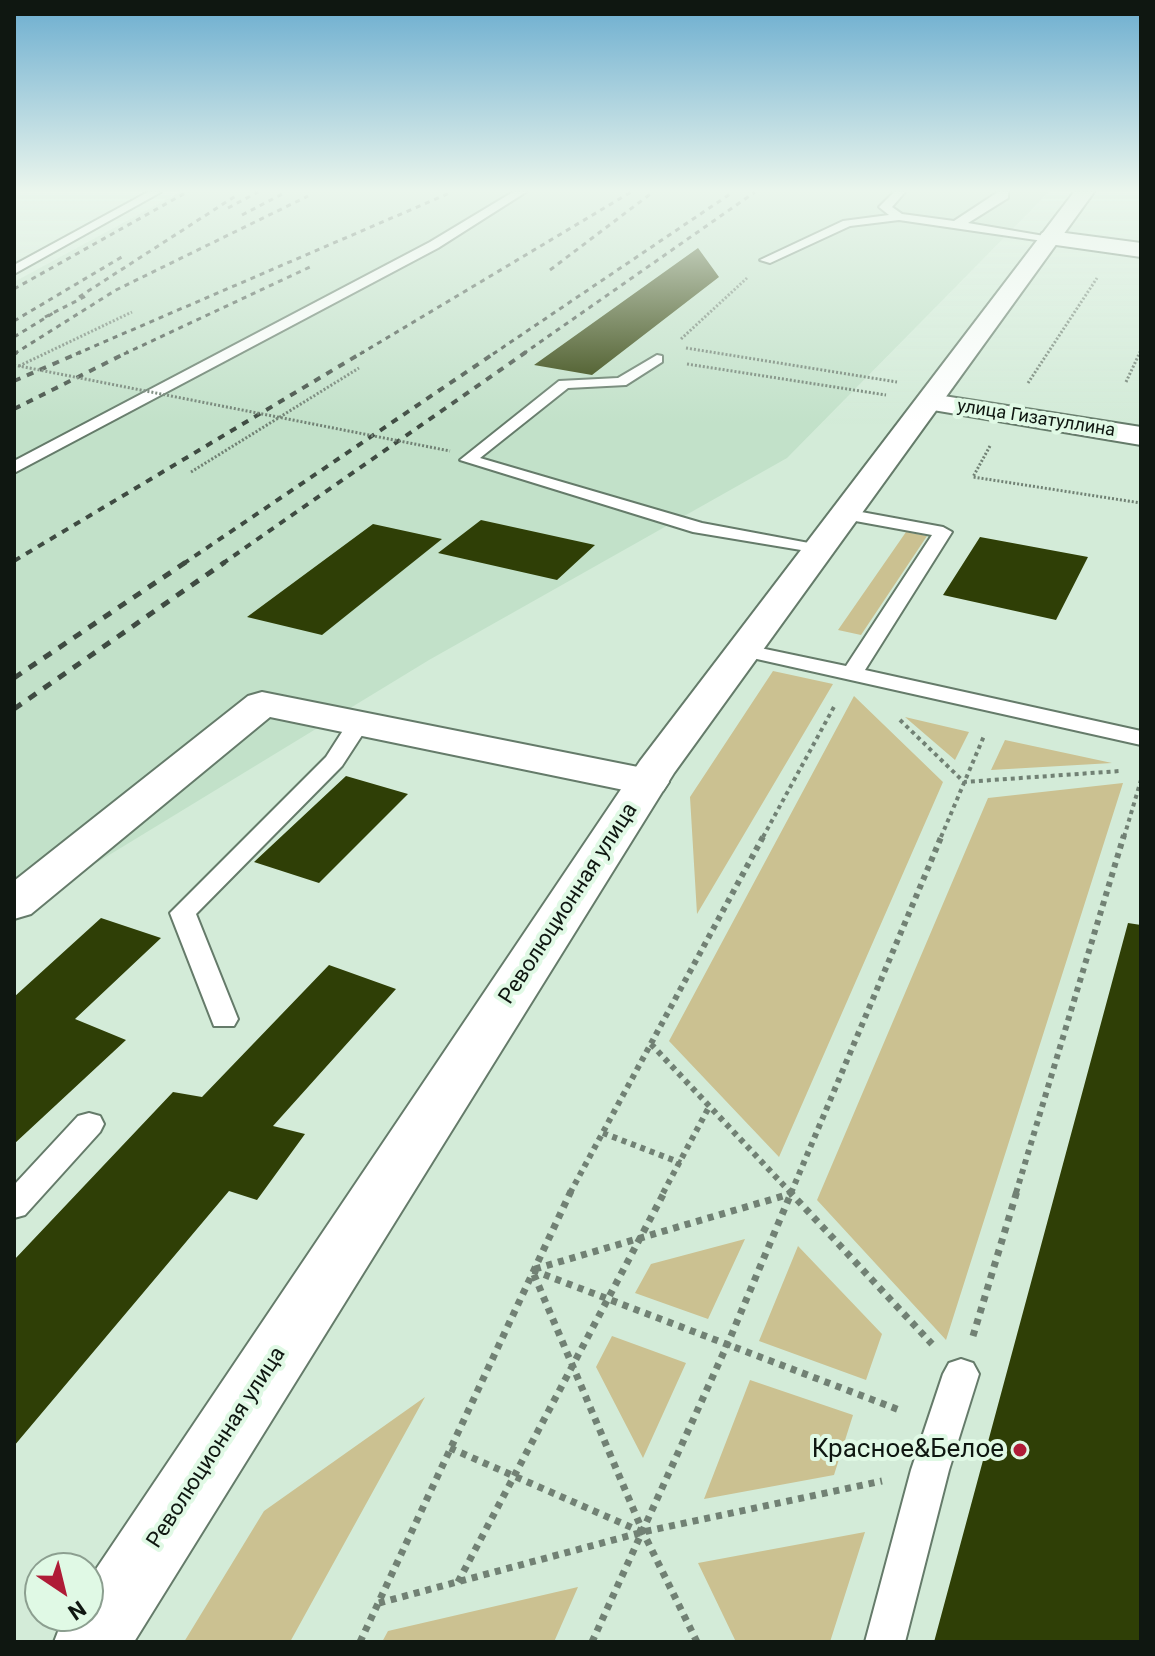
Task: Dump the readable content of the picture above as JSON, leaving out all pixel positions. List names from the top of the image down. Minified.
{"streets":{"main road":["улица Гизатуллина","Революционная улица"]},"crossings":[["улица Гизатуллина","Революционная улица"]],"places":["Красное&Белое"],"north":"bottom right"}
